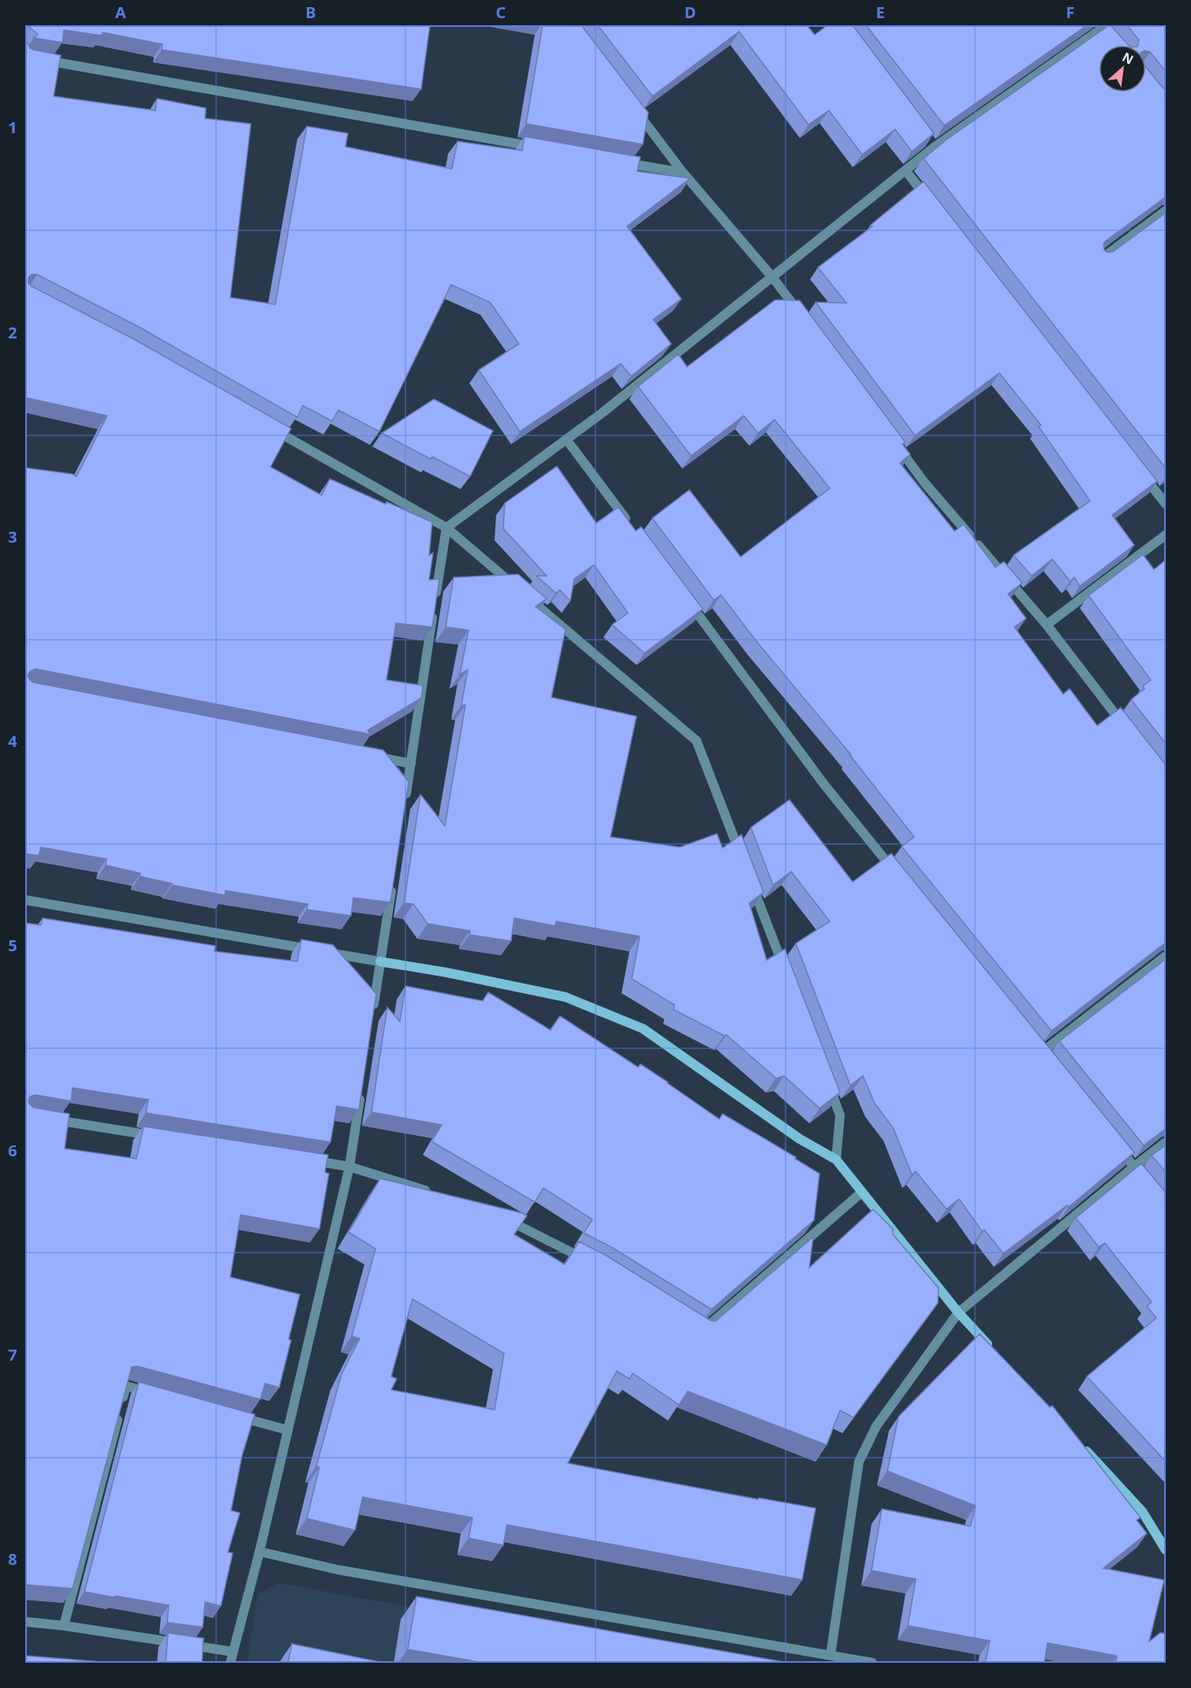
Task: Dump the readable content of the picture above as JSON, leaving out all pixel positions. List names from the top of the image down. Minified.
{"north":"top right","grid":{"columns":["A","B","C","D","E","F"],"rows":["1","2","3","4","5","6","7","8"]}}
